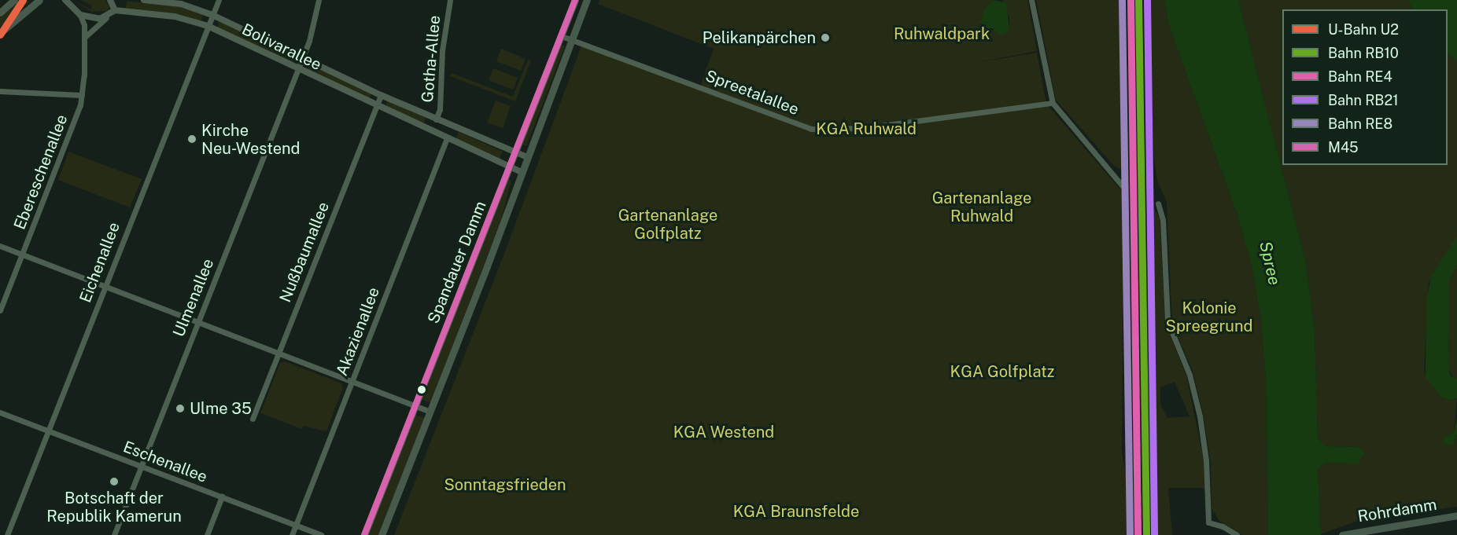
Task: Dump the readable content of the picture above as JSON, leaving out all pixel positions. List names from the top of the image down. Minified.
{"streets":{"main road":["Spandauer Damm","Rohrdamm"],"street":["Bolivarallee","Gotha-Allee","Spreetalallee","Ebereschenallee","Nußbaumallee","Eichenallee","Ulmenallee","Akazienallee","Eschenallee"]},"crossings":[["Bolivarallee","Gotha-Allee"],["Bolivarallee","Nußbaumallee"],["Bolivarallee","Eichenallee"],["Bolivarallee","Spandauer Damm"],["Bolivarallee","Ulmenallee"],["Bolivarallee","Akazienallee"],["Spreetalallee","Spandauer Damm"],["Eichenallee","Eschenallee"],["Ulmenallee","Eschenallee"],["Akazienallee","Eschenallee"]],"water":["Spree"],"parks":["Ruhwaldpark","KGA Ruhwald","Gartenanlage Ruhwald","Gartenanlage Golfplatz","Kolonie Spreegrund","KGA Golfplatz","KGA Westend","Sonntagsfrieden","KGA Braunsfelde"],"places":["Pelikanpärchen","Kirche Neu-Westend","Ulme 35","Botschaft der Republik Kamerun"],"lines":["metro line U2","rail line RB10","rail line RE4","rail line RB21","rail line RE8","transit line M45"],"legend":["U-Bahn U2","Bahn RB10","Bahn RE4","Bahn RB21","Bahn RE8","M45"]}
